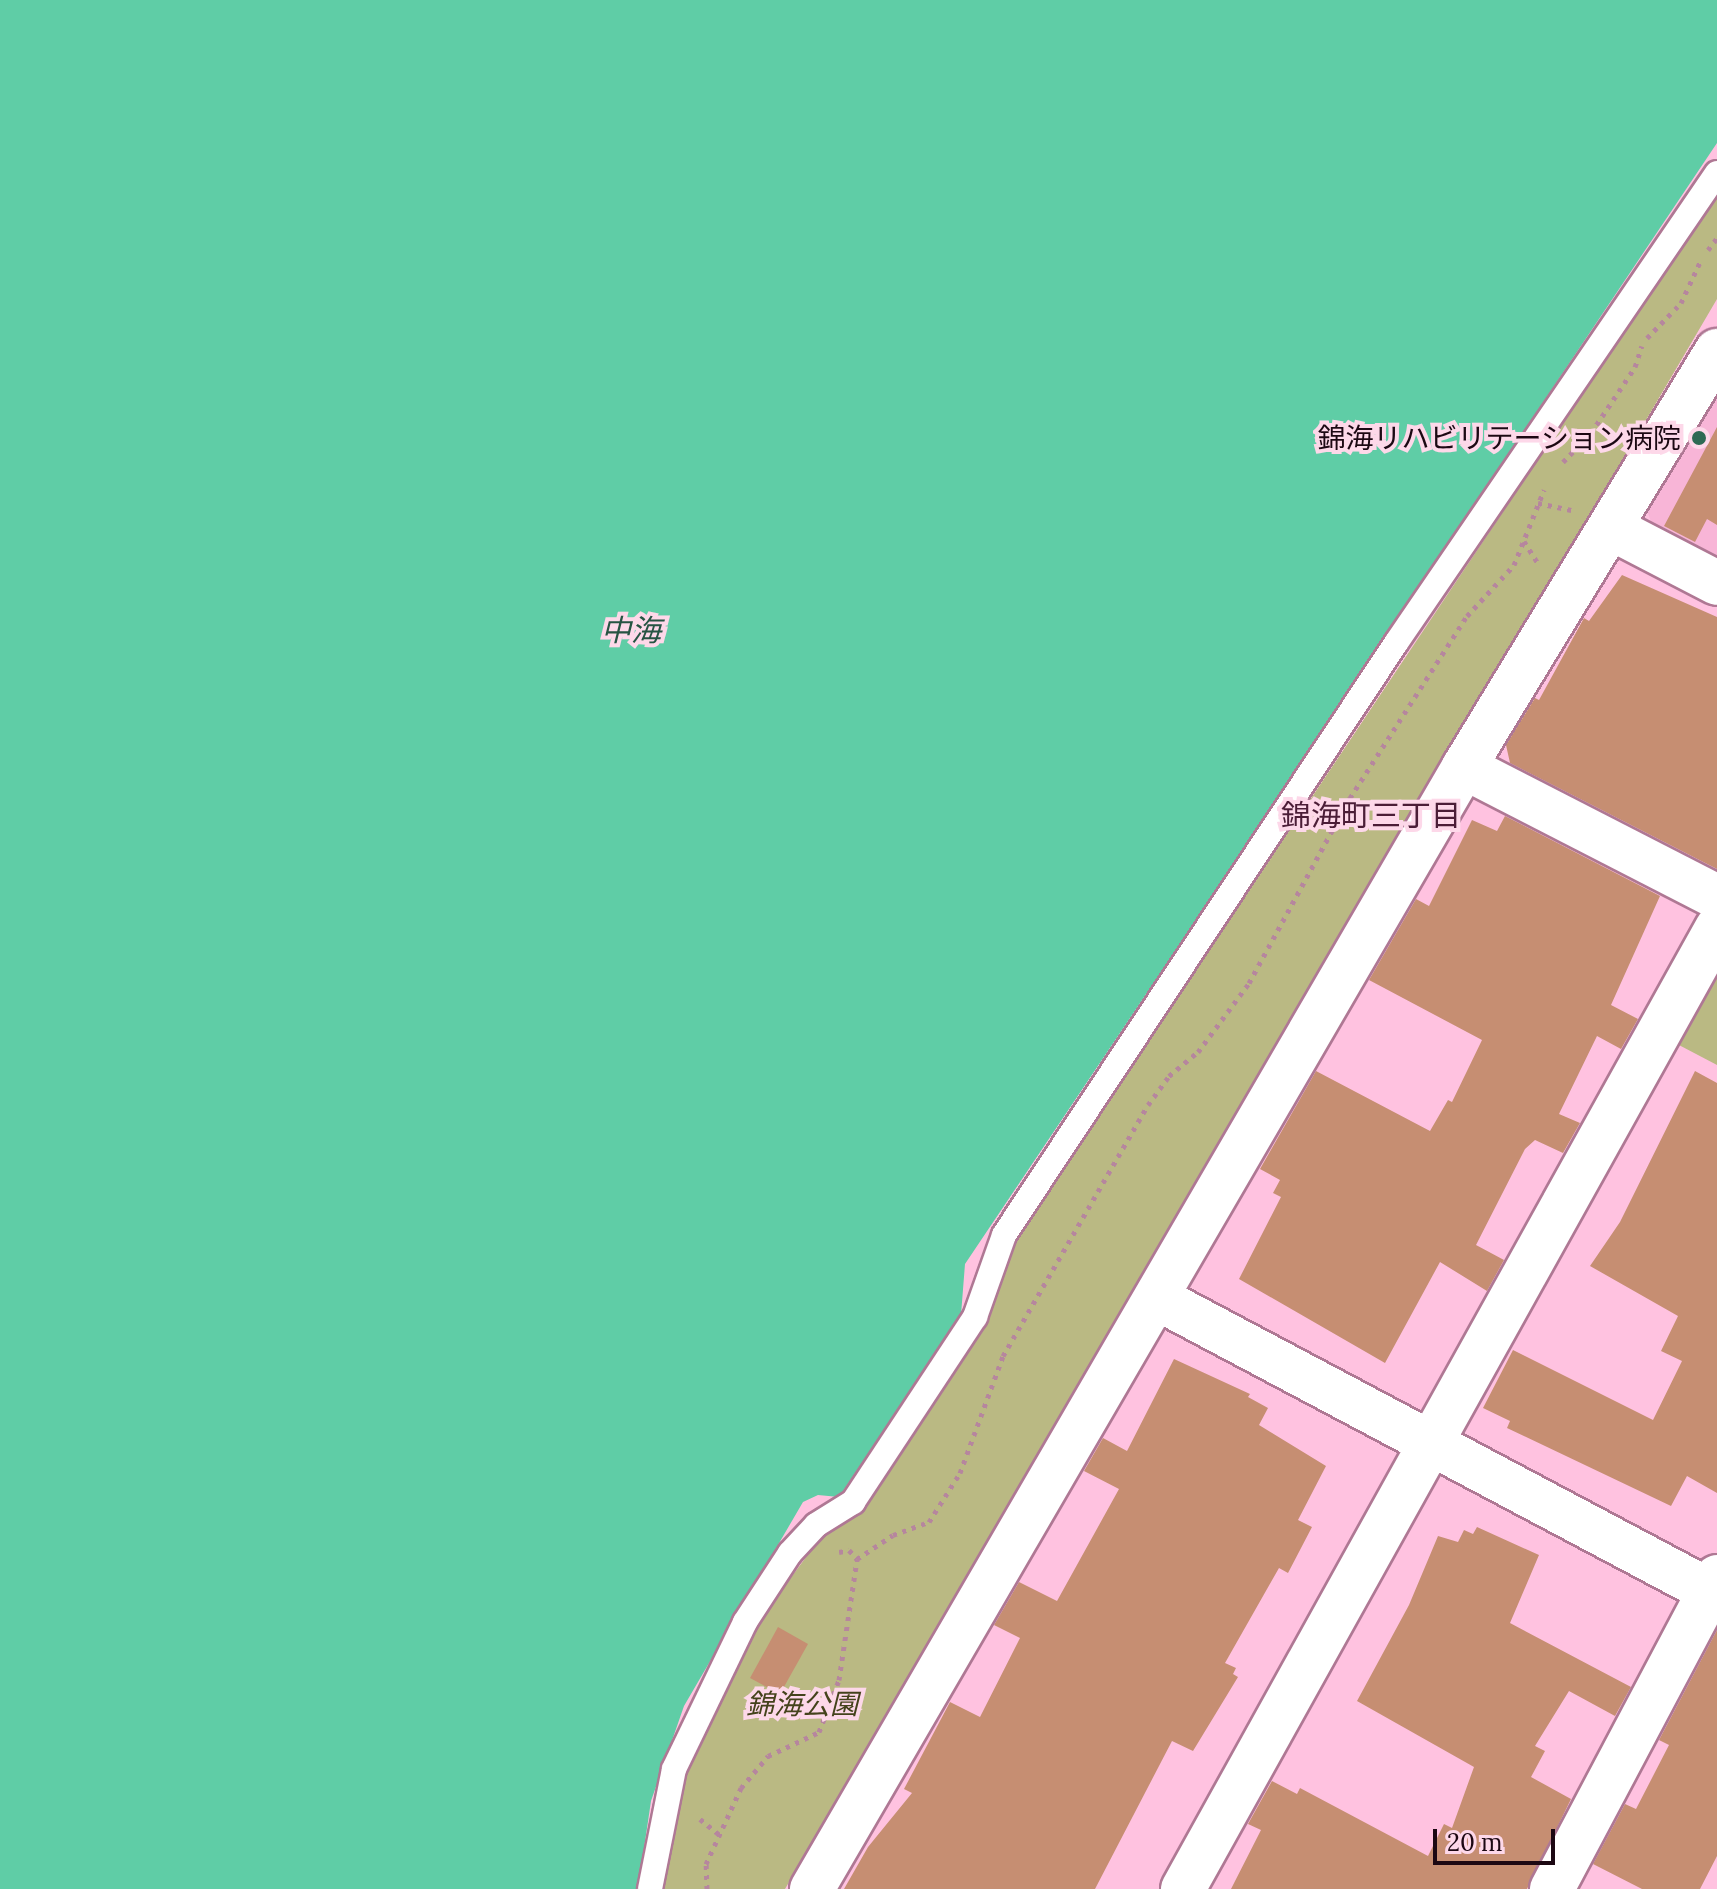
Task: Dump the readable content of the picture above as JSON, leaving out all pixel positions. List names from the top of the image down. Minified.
{"districts":["錦海町三丁目"],"water":["中海"],"parks":["錦海公園"],"places":["錦海リハビリテーション病院"],"scale_bar":"20 m"}
